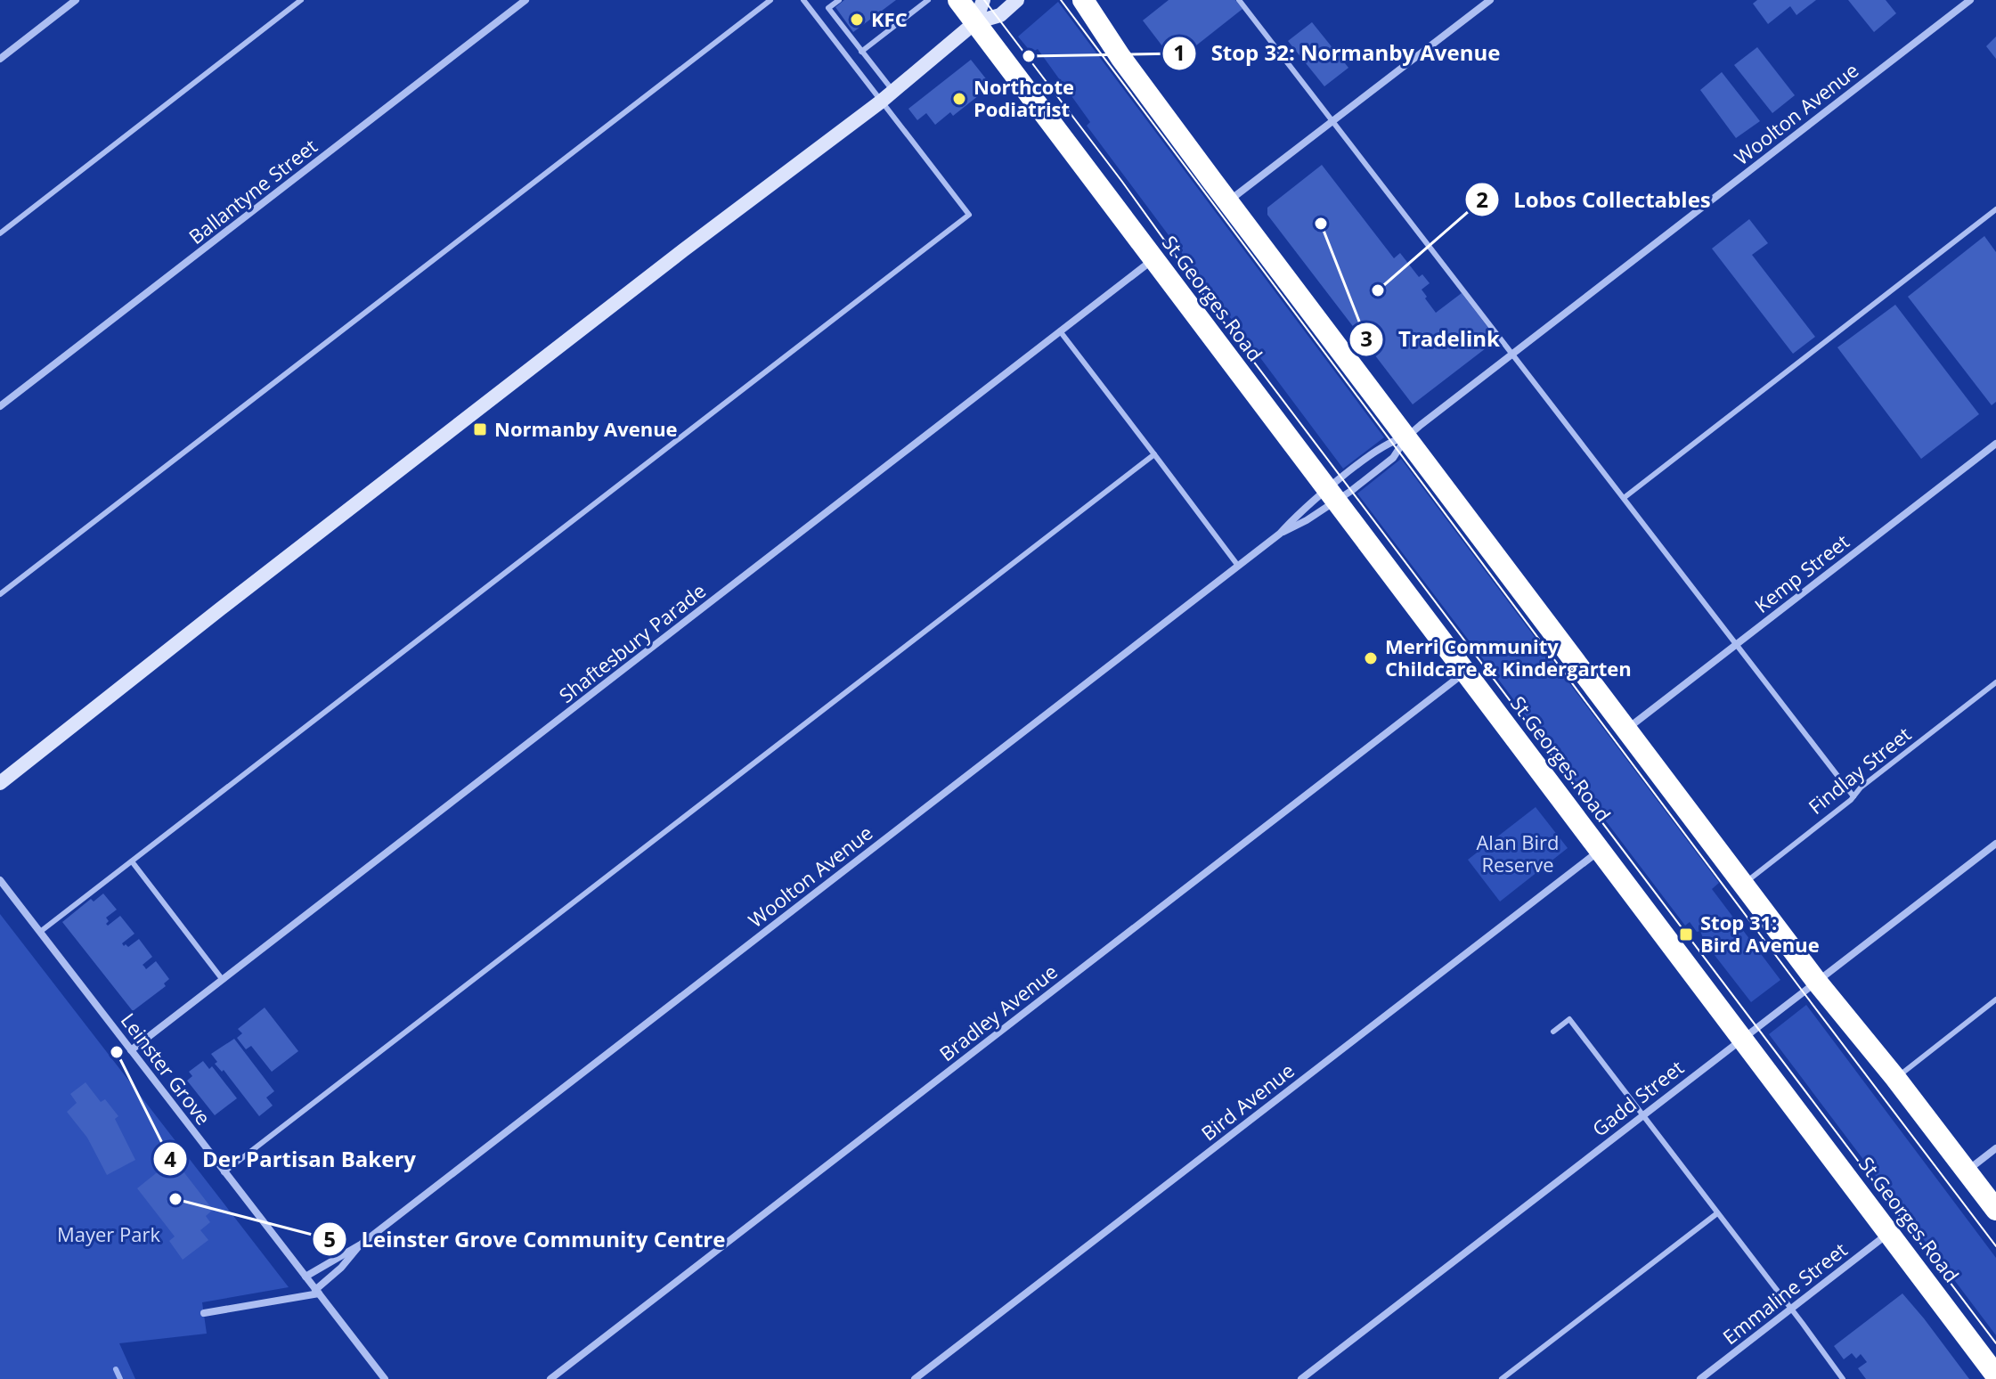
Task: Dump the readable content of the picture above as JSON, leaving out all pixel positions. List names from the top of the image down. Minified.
{"streets":{"highway":["St Georges Road"],"street":["Woolton Avenue","Ballantyne Street","Kemp Street","Shaftesbury Parade","Bradley Avenue","Leinster Grove","Gadd Street","Bird Avenue","Emmaline Street"],"lane":["Findlay Street"]},"crossings":[["Woolton Avenue","St Georges Road"],["Woolton Avenue","Leinster Grove"],["St Georges Road","Shaftesbury Parade"],["St Georges Road","Bradley Avenue"],["St Georges Road","Gadd Street"],["St Georges Road","Bird Avenue"],["St Georges Road","Emmaline Street"],["Shaftesbury Parade","Leinster Grove"]],"parks":["Alan Bird Reserve","Mayer Park"],"places":{"other":["KFC","Stop 32: Normanby Avenue","Northcote Podiatrist","Tradelink","Lobos Collectables","Merri Community Childcare & Kindergarten","Der Partisan Bakery","Leinster Grove Community Centre"],"transit":["Normanby Avenue","Stop 31: Bird Avenue"]}}
